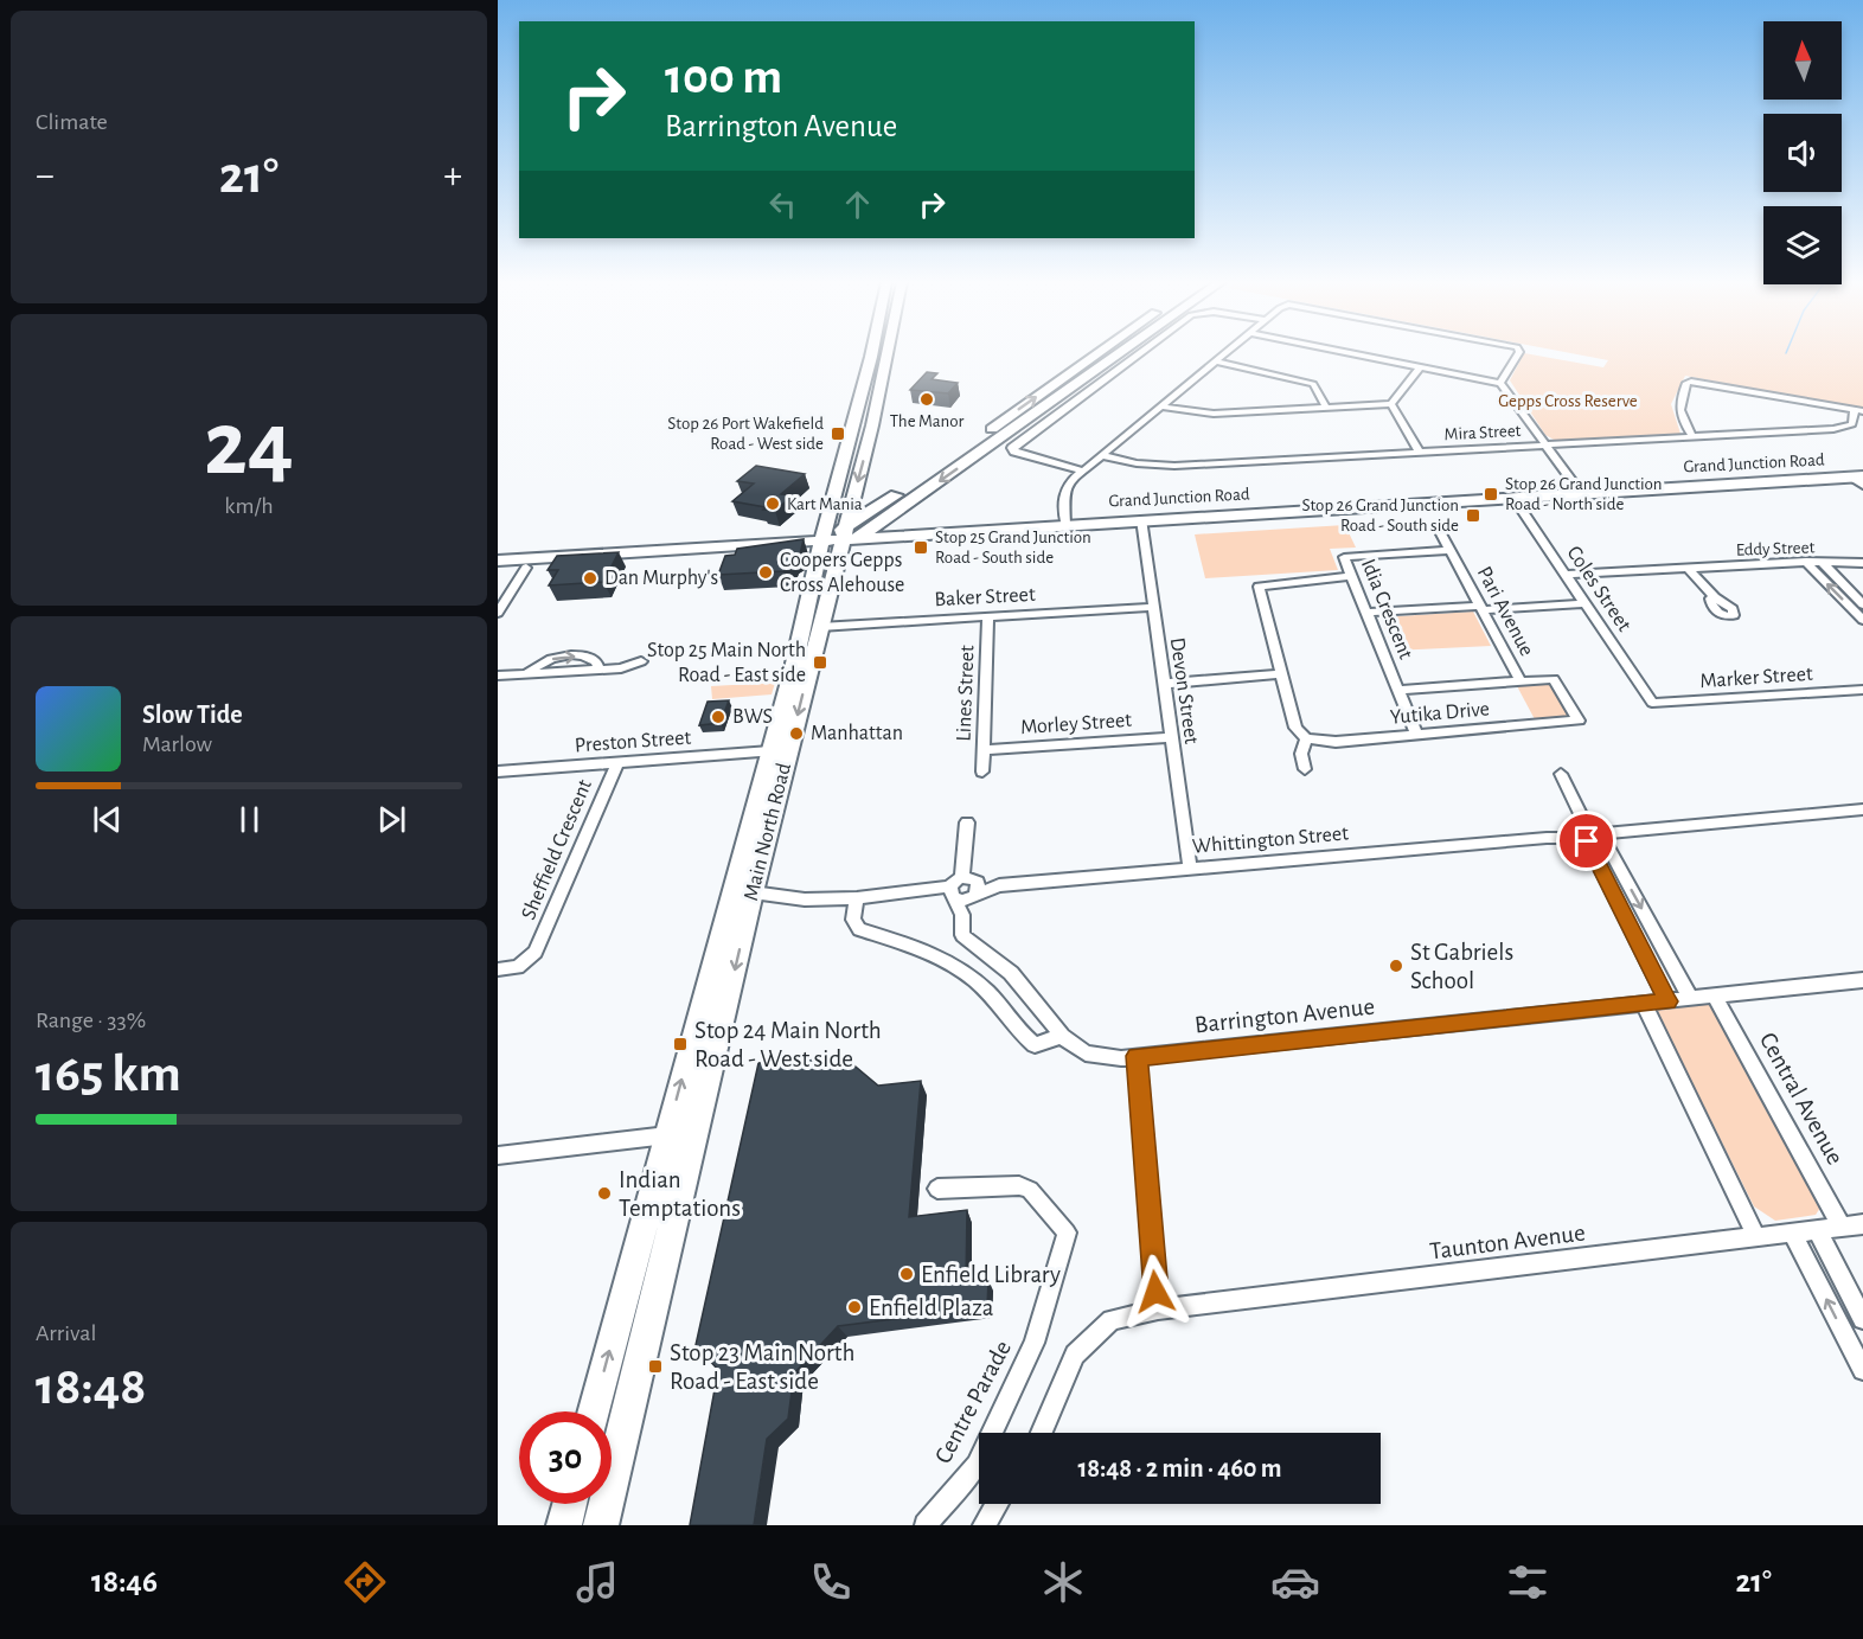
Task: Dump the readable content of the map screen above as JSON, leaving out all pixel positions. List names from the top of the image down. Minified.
{"streets":{"highway":["Grand Junction Road","Main North Road"],"street":["Mira Street","Eddy Street","Coles Street","Baker Street","Idia Crescent","Pari Avenue","Marker Street","Devon Street","Lines Street","Yutika Drive","Morley Street","Preston Street","Whittington Street","Sheffield Crescent","Barrington Avenue","Central Avenue","Taunton Avenue","Centre Parade"]},"crossings":[["Grand Junction Road","Coles Street"],["Grand Junction Road","Devon Street"],["Grand Junction Road","Main North Road"],["Eddy Street","Coles Street"],["Coles Street","Marker Street"],["Baker Street","Devon Street"],["Baker Street","Lines Street"],["Baker Street","Main North Road"],["Idia Crescent","Pari Avenue"],["Idia Crescent","Yutika Drive"],["Pari Avenue","Yutika Drive"],["Devon Street","Morley Street"],["Devon Street","Whittington Street"],["Lines Street","Morley Street"],["Preston Street","Main North Road"],["Preston Street","Sheffield Crescent"],["Main North Road","Whittington Street"],["Whittington Street","Barrington Avenue"],["Barrington Avenue","Central Avenue"],["Central Avenue","Taunton Avenue"]],"parks":["Gepps Cross Reserve"],"places":{"other":["The Manor","Kart Mania","Coopers Gepps Cross Alehouse","Dan Murphy's","BWS","Manhattan","St Gabriels School","Indian Temptations","Enfield Library","Enfield Plaza"],"transit":["Stop 26 Port Wakefield Road - West side","Stop 26 Grand Junction Road - North side","Stop 26 Grand Junction Road - South side","Stop 25 Grand Junction Road - South side","Stop 25 Main North Road - East side","Stop 24 Main North Road - West side","Stop 23 Main North Road - East side"]},"north":"top","page":{"tile":["Climate",["24","km/h"],["Range · 33%","165 km"],["Arrival","18:48"]],"turn":["100 m","Barrington Avenue"],"heat":["−","21°","+"],"song":["Slow Tide","Marlow"],"limit":"30","trip":"18:48 · 2 min · 460 m","tabs":["18:46","21°"]}}
